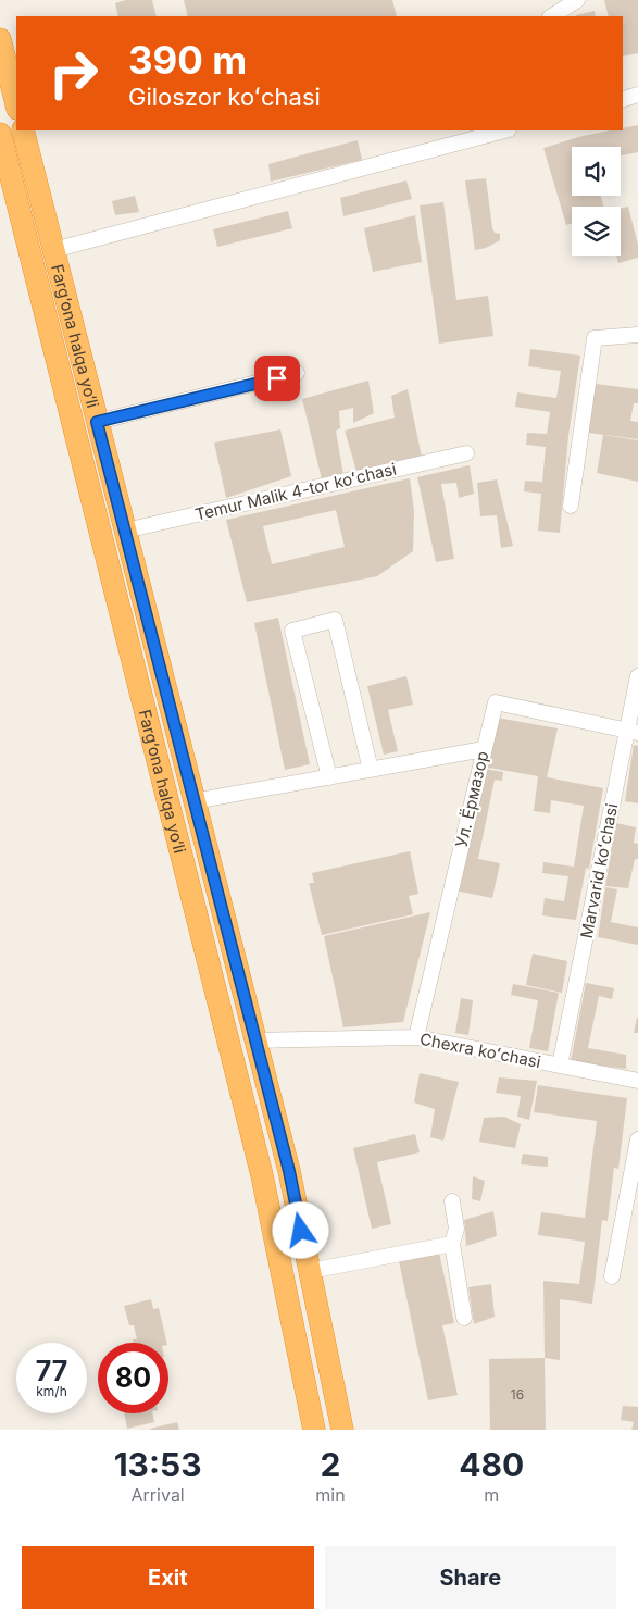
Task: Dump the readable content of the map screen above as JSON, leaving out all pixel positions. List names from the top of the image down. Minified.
{"streets":{"highway":["Farg‘ona halqa yo‘li"],"street":["Temur Malik 4-tor koʻchasi","Ул. Ёрмазор","Marvarid koʻchasi","Chexra koʻchasi"]},"crossings":[["Farg‘ona halqa yo‘li","Temur Malik 4-tor koʻchasi"],["Farg‘ona halqa yo‘li","Chexra koʻchasi"],["Ул. Ёрмазор","Marvarid koʻchasi"],["Ул. Ёрмазор","Chexra koʻchasi"],["Marvarid koʻchasi","Chexra koʻchasi"]],"house_numbers":["16"],"page":{"turn":["390 m","Giloszor koʻchasi"],"speed":"77 km/h","limit":"80","eta":["13:53","Arrival","2","min","480","m"],"buttons":["Exit","Share"]}}
